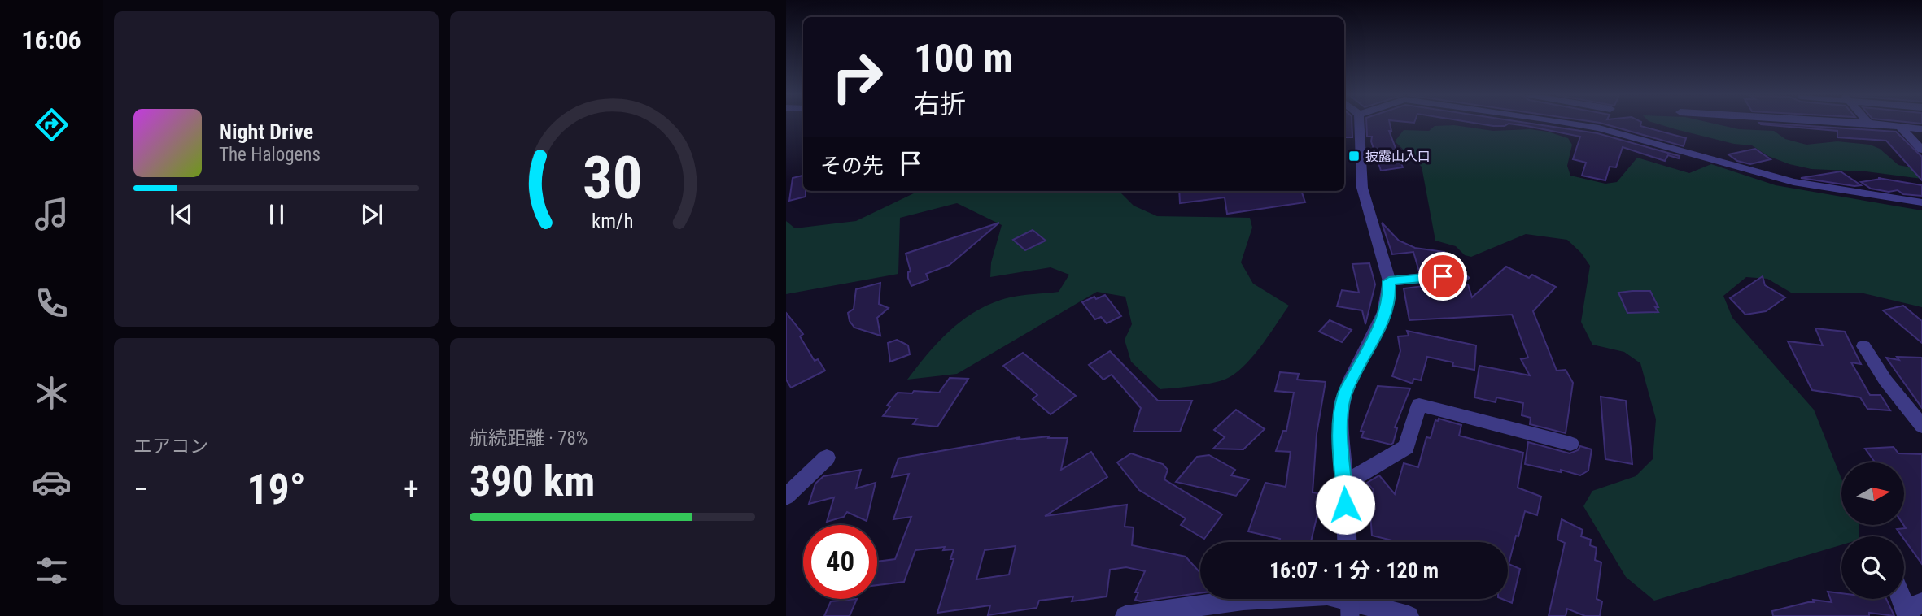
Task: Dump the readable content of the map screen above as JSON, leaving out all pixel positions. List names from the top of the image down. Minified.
{"places":{"transit":["披露山入口"]},"north":"right","page":{"tabs":"16:06","turn":["100 m","右折"],"song":["Night Drive","The Halogens"],"then":"その先","tile":["エアコン",["航続距離 · 78%","390 km"]],"heat":["−","19°","+"],"limit":"40","trip":"16:07 · 1 分 · 120 m","gauge":["30","km/h"]}}
